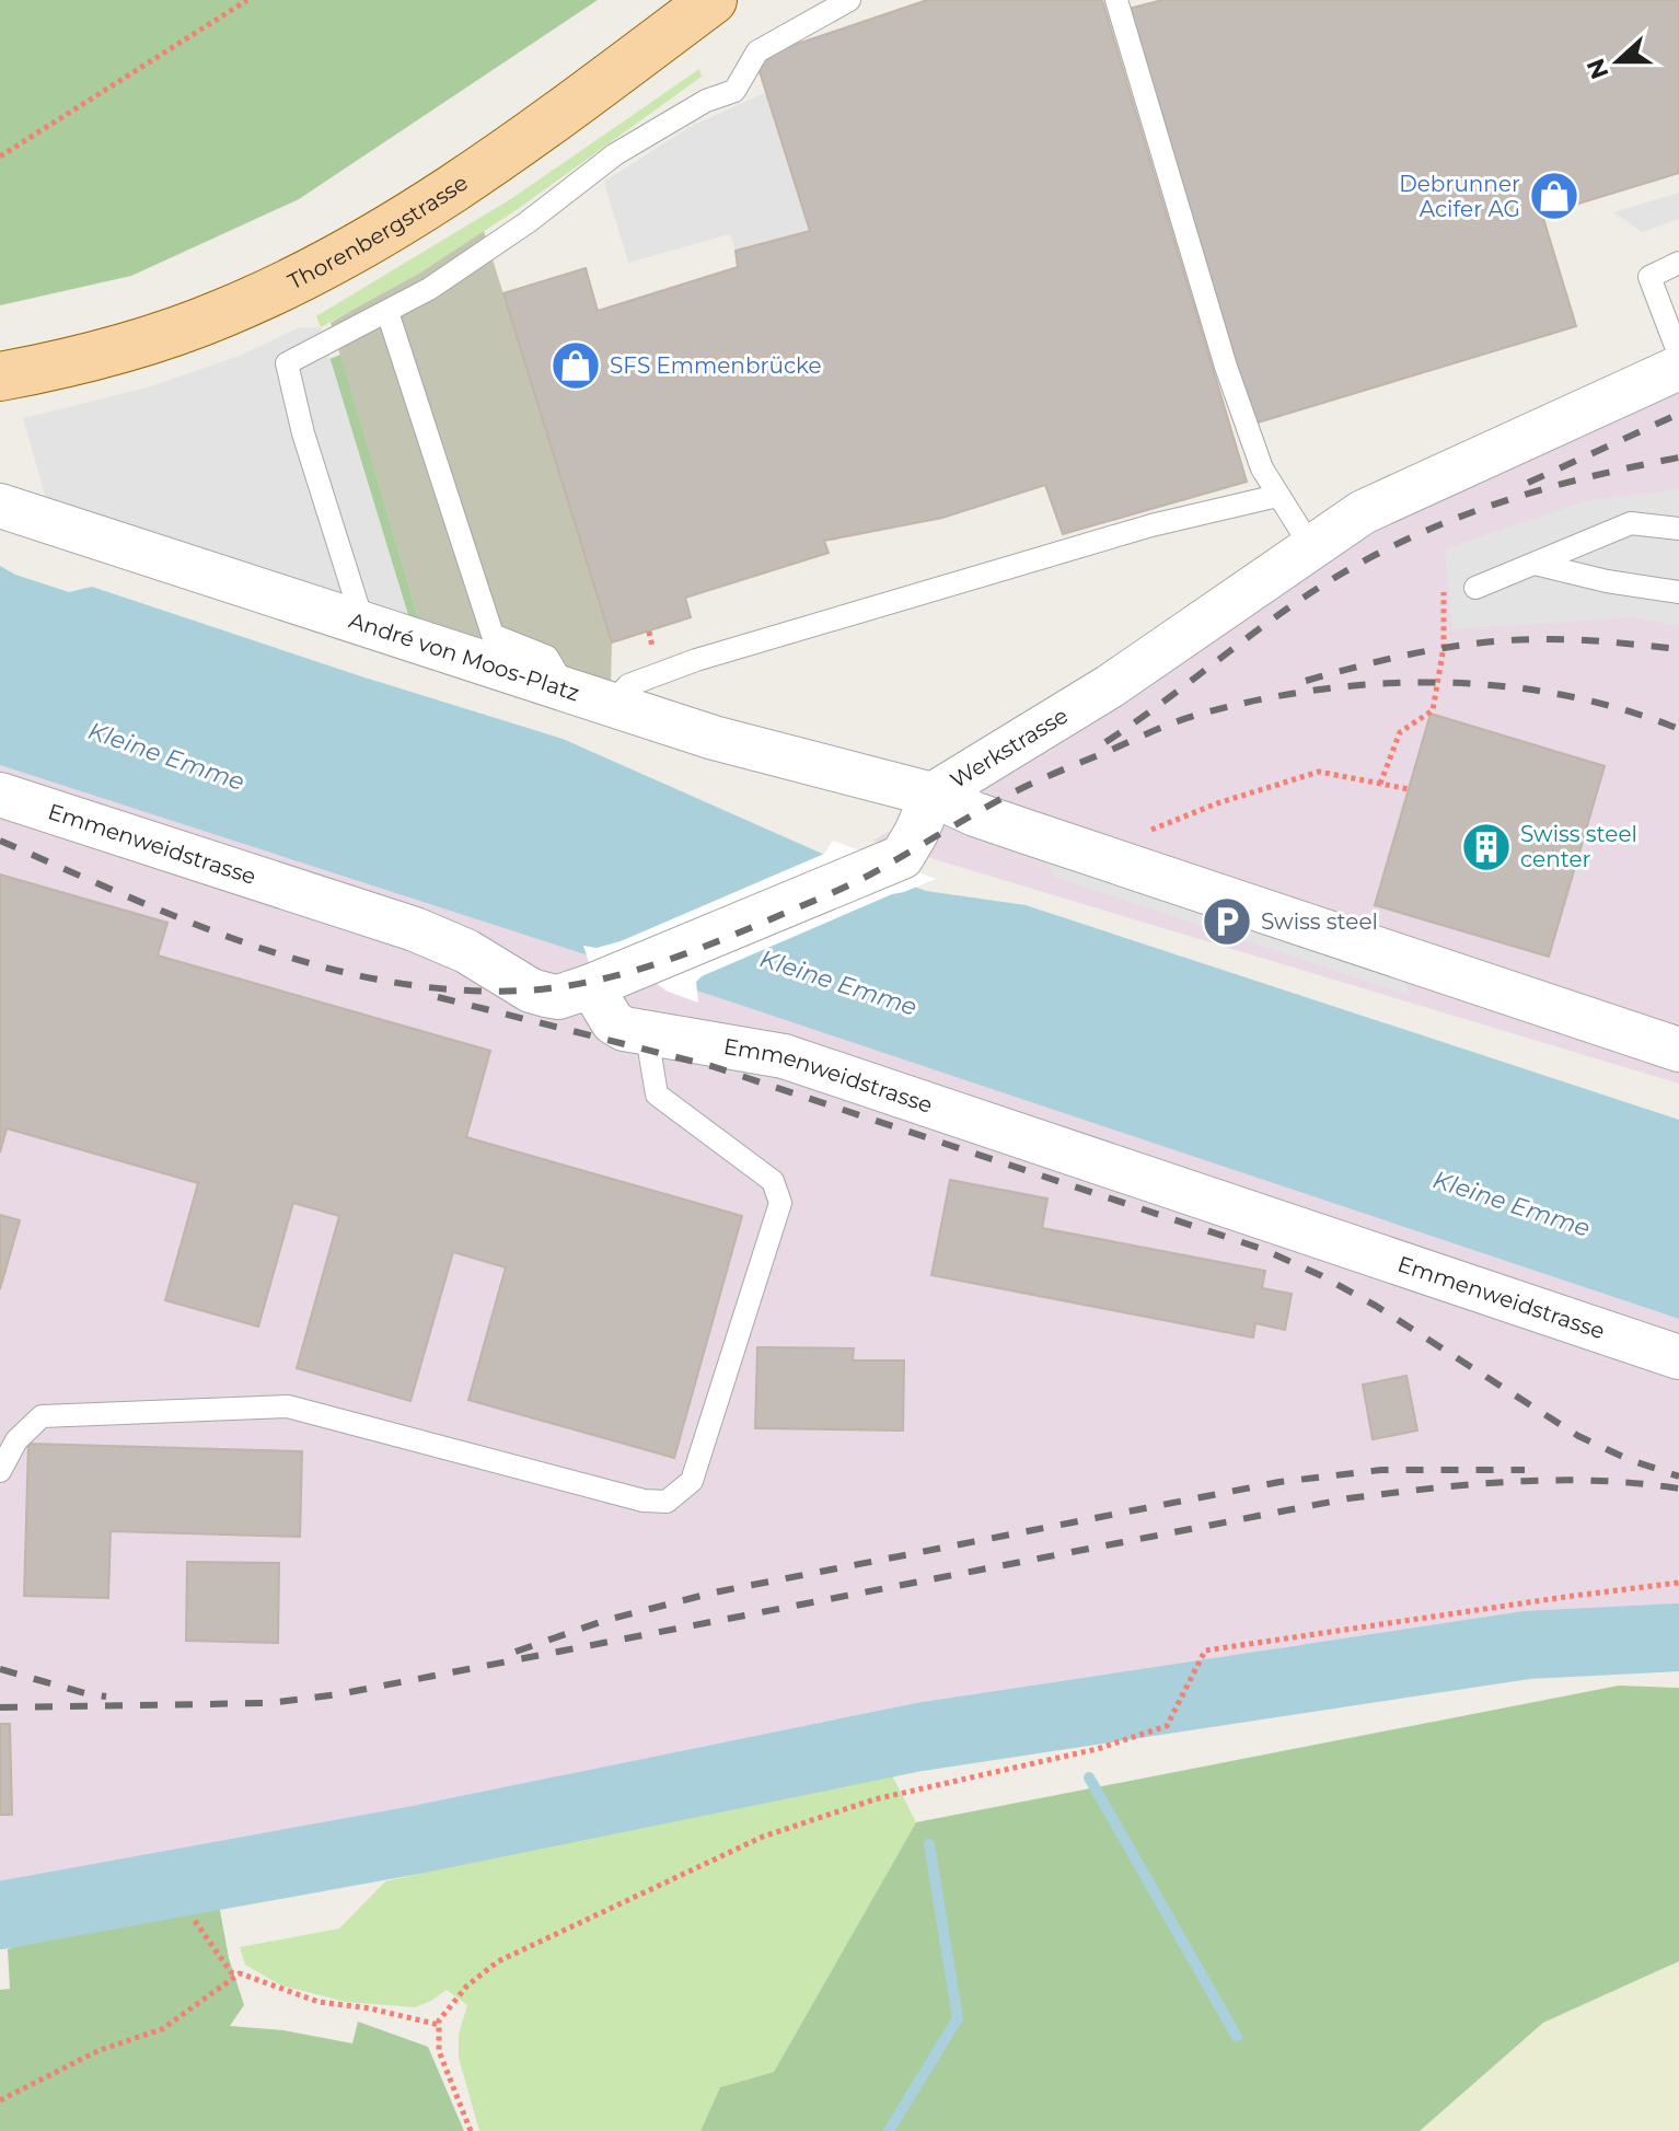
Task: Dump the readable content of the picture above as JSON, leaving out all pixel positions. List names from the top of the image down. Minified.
{"streets":{"main road":["Thorenbergstrasse"],"street":["André von Moos-Platz","Werkstrasse","Emmenweidstrasse"]},"crossings":[["André von Moos-Platz","Werkstrasse"]],"water":["Kleine Emme"],"places":{"shop":["Debrunner Acifer AG","SFS Emmenbrücke"],"building":["Swiss steel center"],"parking":["Swiss steel"]},"north":"left"}
